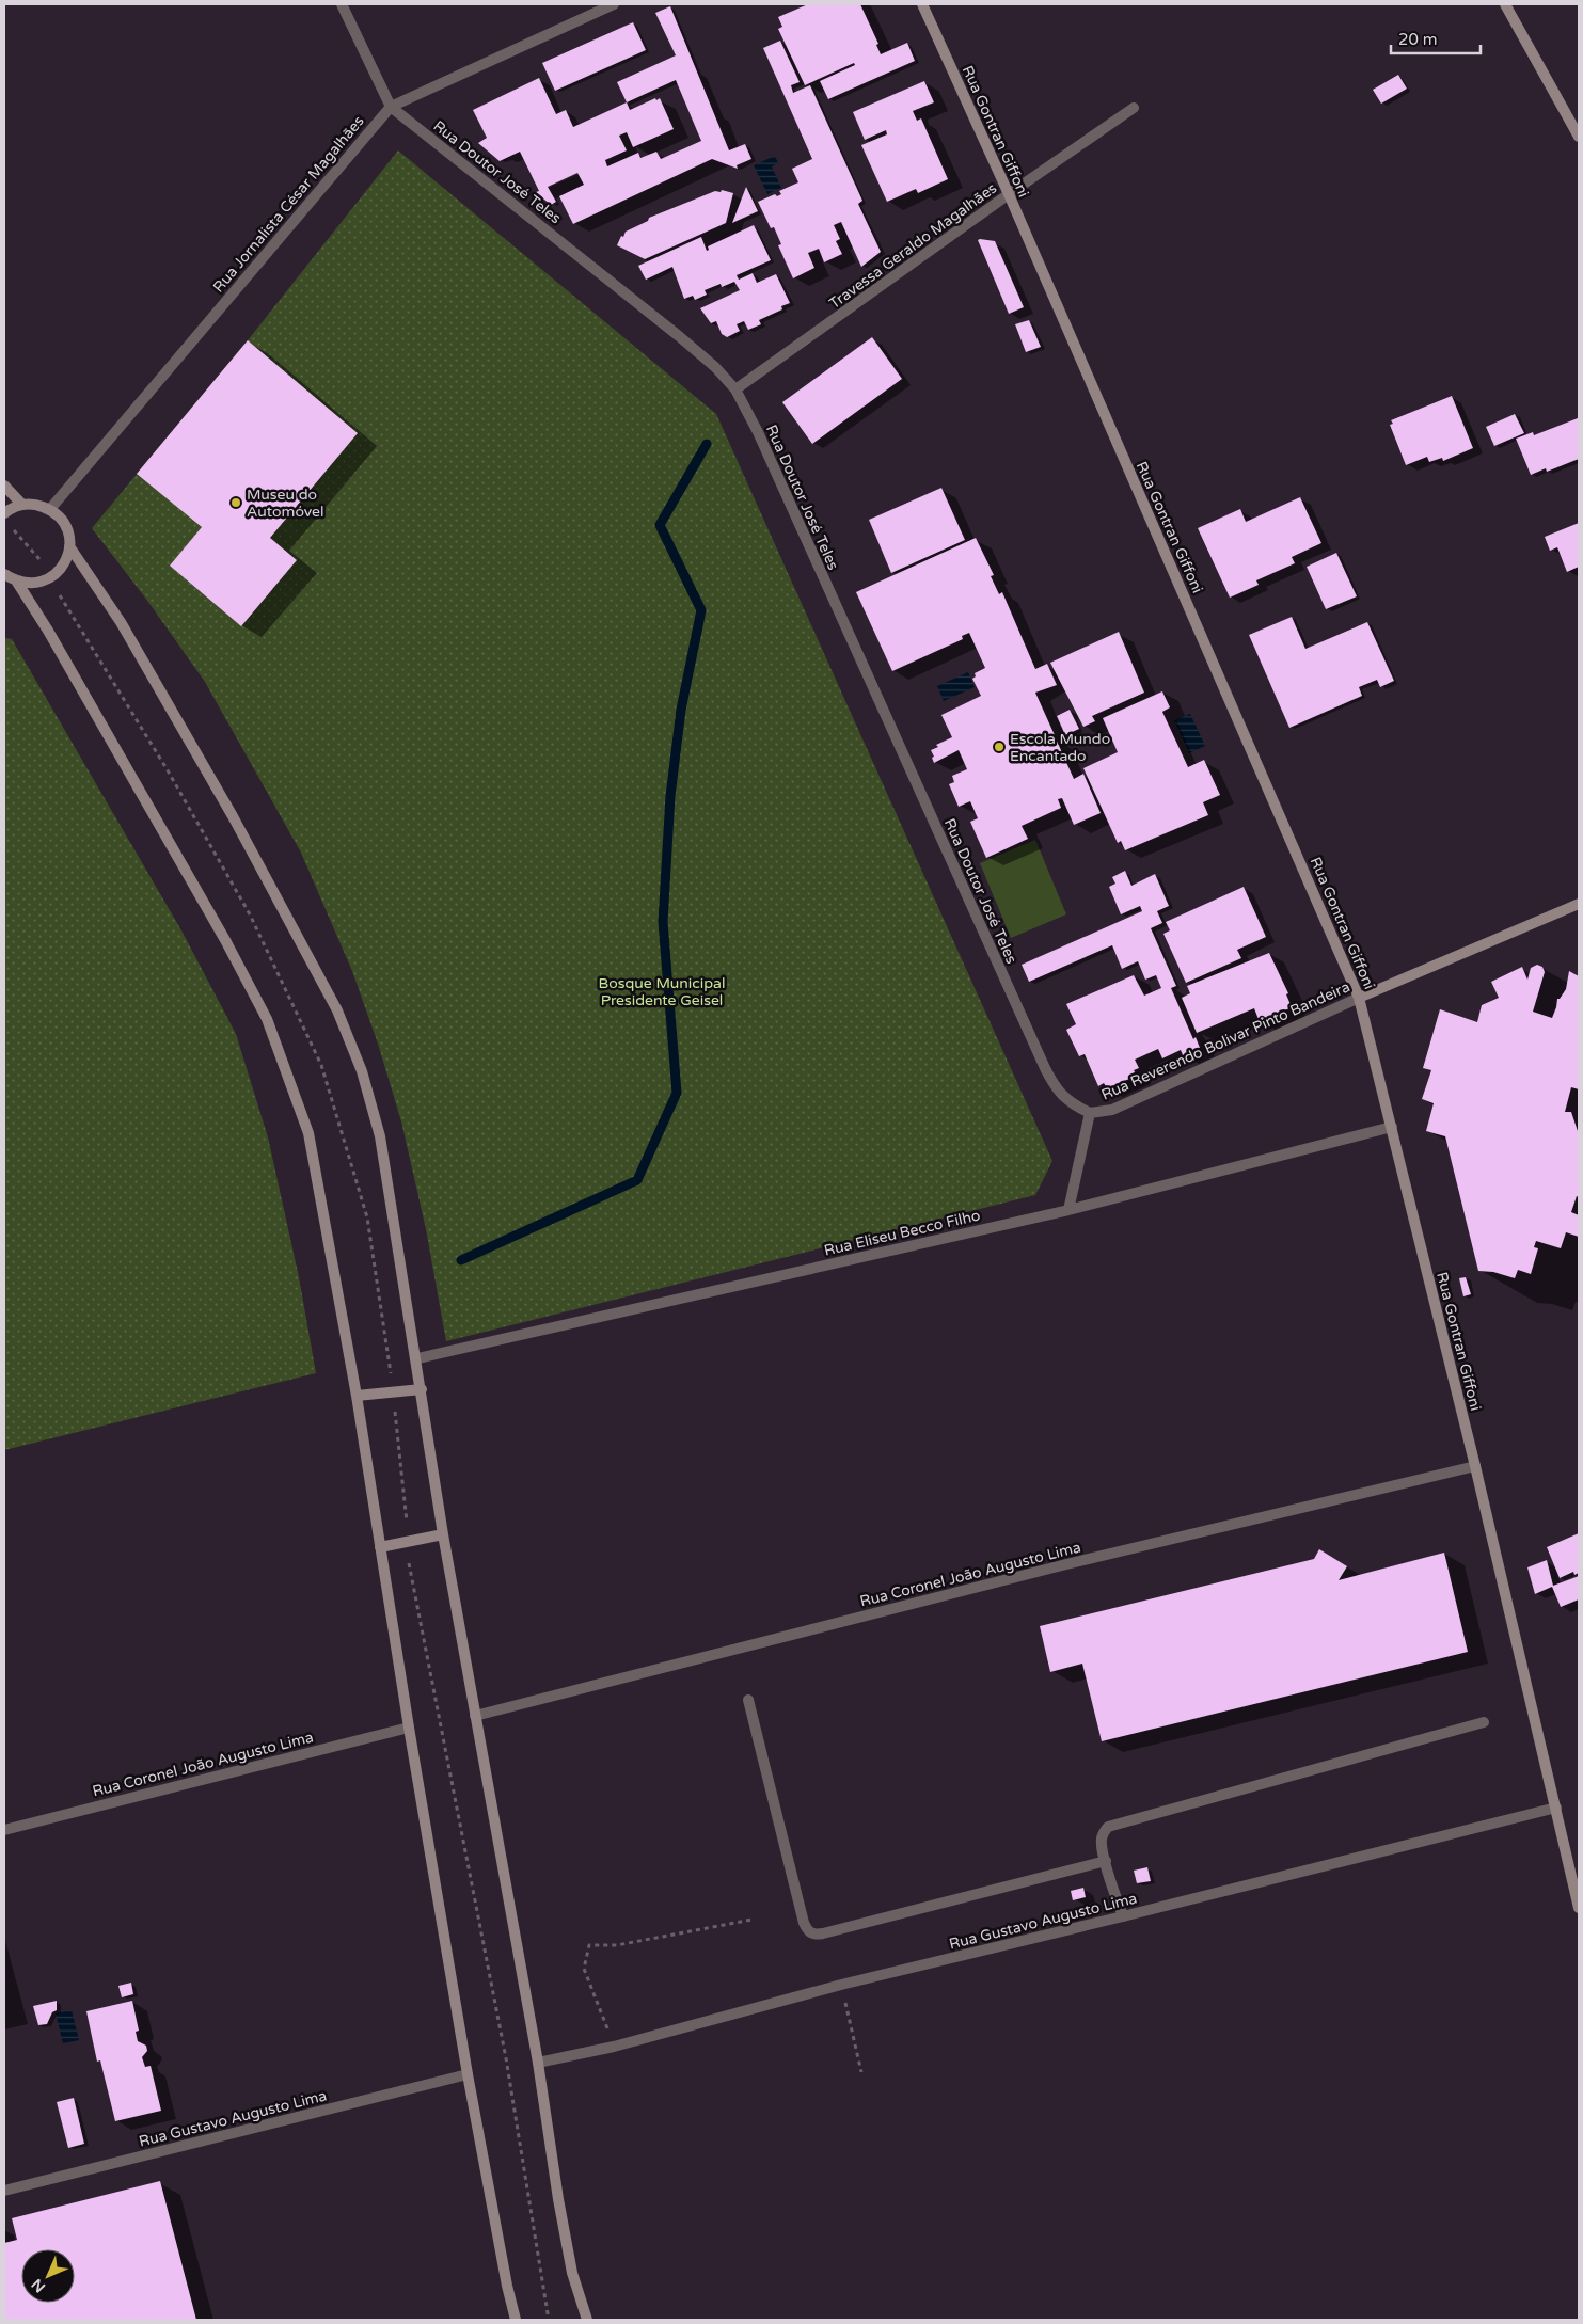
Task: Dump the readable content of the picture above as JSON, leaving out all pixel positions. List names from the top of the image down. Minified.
{"streets":{"main road":["Rua Gontran Giffoni","Rua Reverendo Bolivar Pinto Bandeira"],"street":["Rua Doutor José Teles","Rua Jornalista César Magalhães","Travessa Geraldo Magalhães","Rua Eliseu Becco Filho","Rua Coronel João Augusto Lima","Rua Gustavo Augusto Lima"]},"crossings":[["Rua Gontran Giffoni","Travessa Geraldo Magalhães"],["Rua Gontran Giffoni","Rua Reverendo Bolivar Pinto Bandeira"],["Rua Gontran Giffoni","Rua Eliseu Becco Filho"],["Rua Gontran Giffoni","Rua Coronel João Augusto Lima"],["Rua Gontran Giffoni","Rua Gustavo Augusto Lima"],["Rua Doutor José Teles","Rua Jornalista César Magalhães"],["Rua Doutor José Teles","Travessa Geraldo Magalhães"],["Rua Doutor José Teles","Rua Reverendo Bolivar Pinto Bandeira"]],"parks":["Bosque Municipal Presidente Geisel"],"places":["Museu do Automóvel","Escola Mundo Encantado"],"scale_bar":"20 m","north":"bottom left"}
